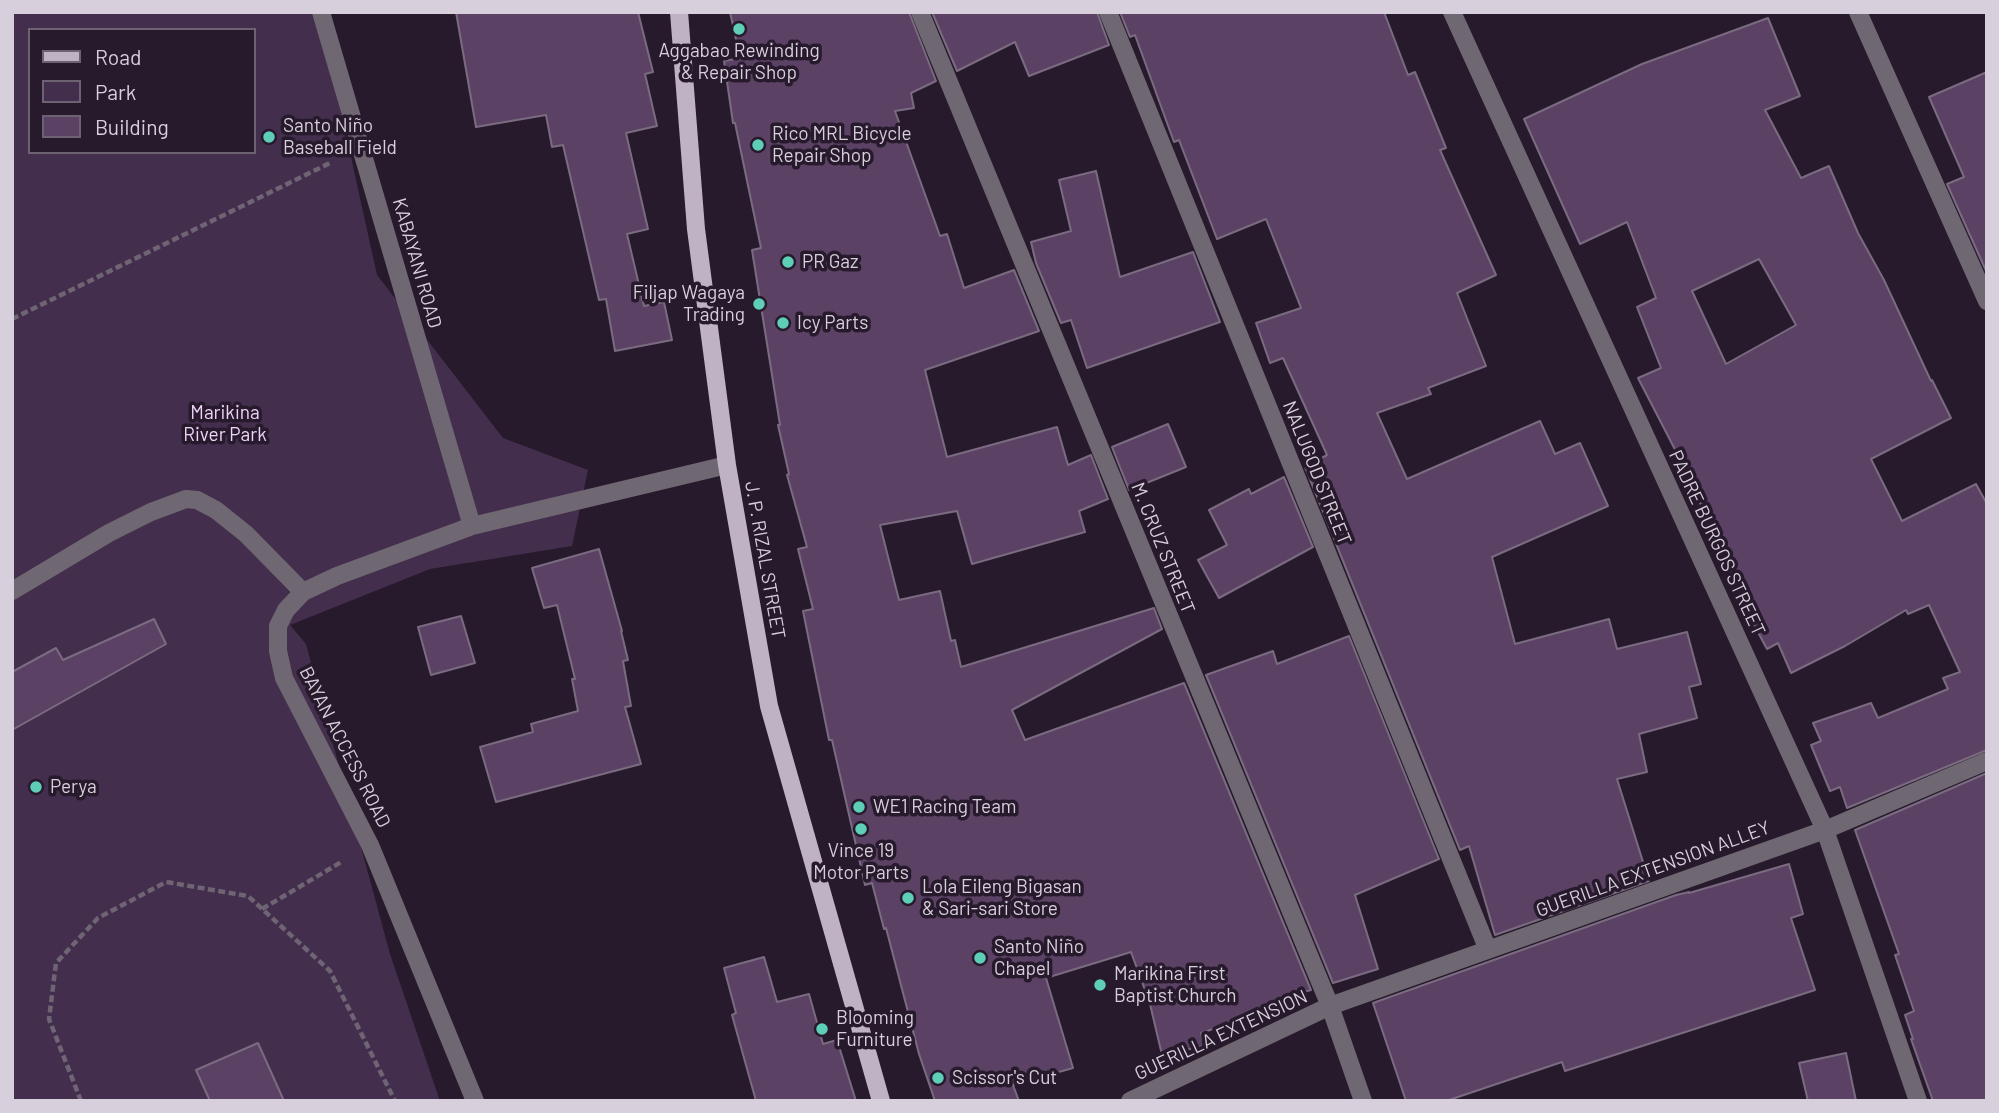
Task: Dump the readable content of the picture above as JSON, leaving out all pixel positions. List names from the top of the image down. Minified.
{"streets":{"main road":["J. P. RIZAL STREET"],"street":["KABAYANI ROAD","NALUGOD STREET","PADRE BURGOS STREET","M. CRUZ STREET","BAYAN ACCESS ROAD","GUERILLA EXTENSION ALLEY","GUERILLA EXTENSION"]},"crossings":[["KABAYANI ROAD","BAYAN ACCESS ROAD"],["NALUGOD STREET","GUERILLA EXTENSION ALLEY"],["PADRE BURGOS STREET","GUERILLA EXTENSION ALLEY"],["M. CRUZ STREET","GUERILLA EXTENSION ALLEY"],["M. CRUZ STREET","GUERILLA EXTENSION"],["J. P. RIZAL STREET","BAYAN ACCESS ROAD"],["GUERILLA EXTENSION ALLEY","GUERILLA EXTENSION"]],"parks":["Marikina River Park"],"places":["Aggabao Rewinding & Repair Shop","Santo Niño Baseball Field","Rico MRL Bicycle Repair Shop","PR Gaz","Filjap Wagaya Trading","Icy Parts","Perya","WE1 Racing Team","Vince 19 Motor Parts","Lola Eileng Bigasan & Sari-sari Store","Santo Niño Chapel","Marikina First Baptist Church","Blooming Furniture","Scissor's Cut"],"legend":["Road","Park","Building"]}
